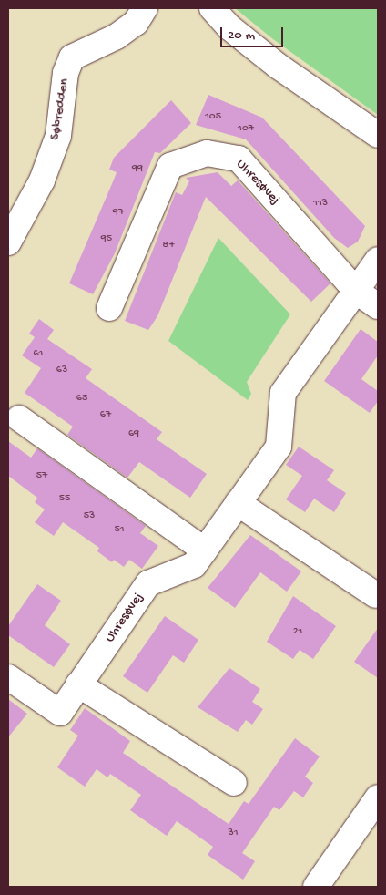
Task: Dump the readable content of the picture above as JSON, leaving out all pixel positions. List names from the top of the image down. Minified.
{"streets":{"street":["Søbredden","Uhresøvej"]},"house_numbers":["105","107","99","113","97","95","87","61","63","65","67","69","57","55","53","51","21","31"],"scale_bar":"20 m"}
